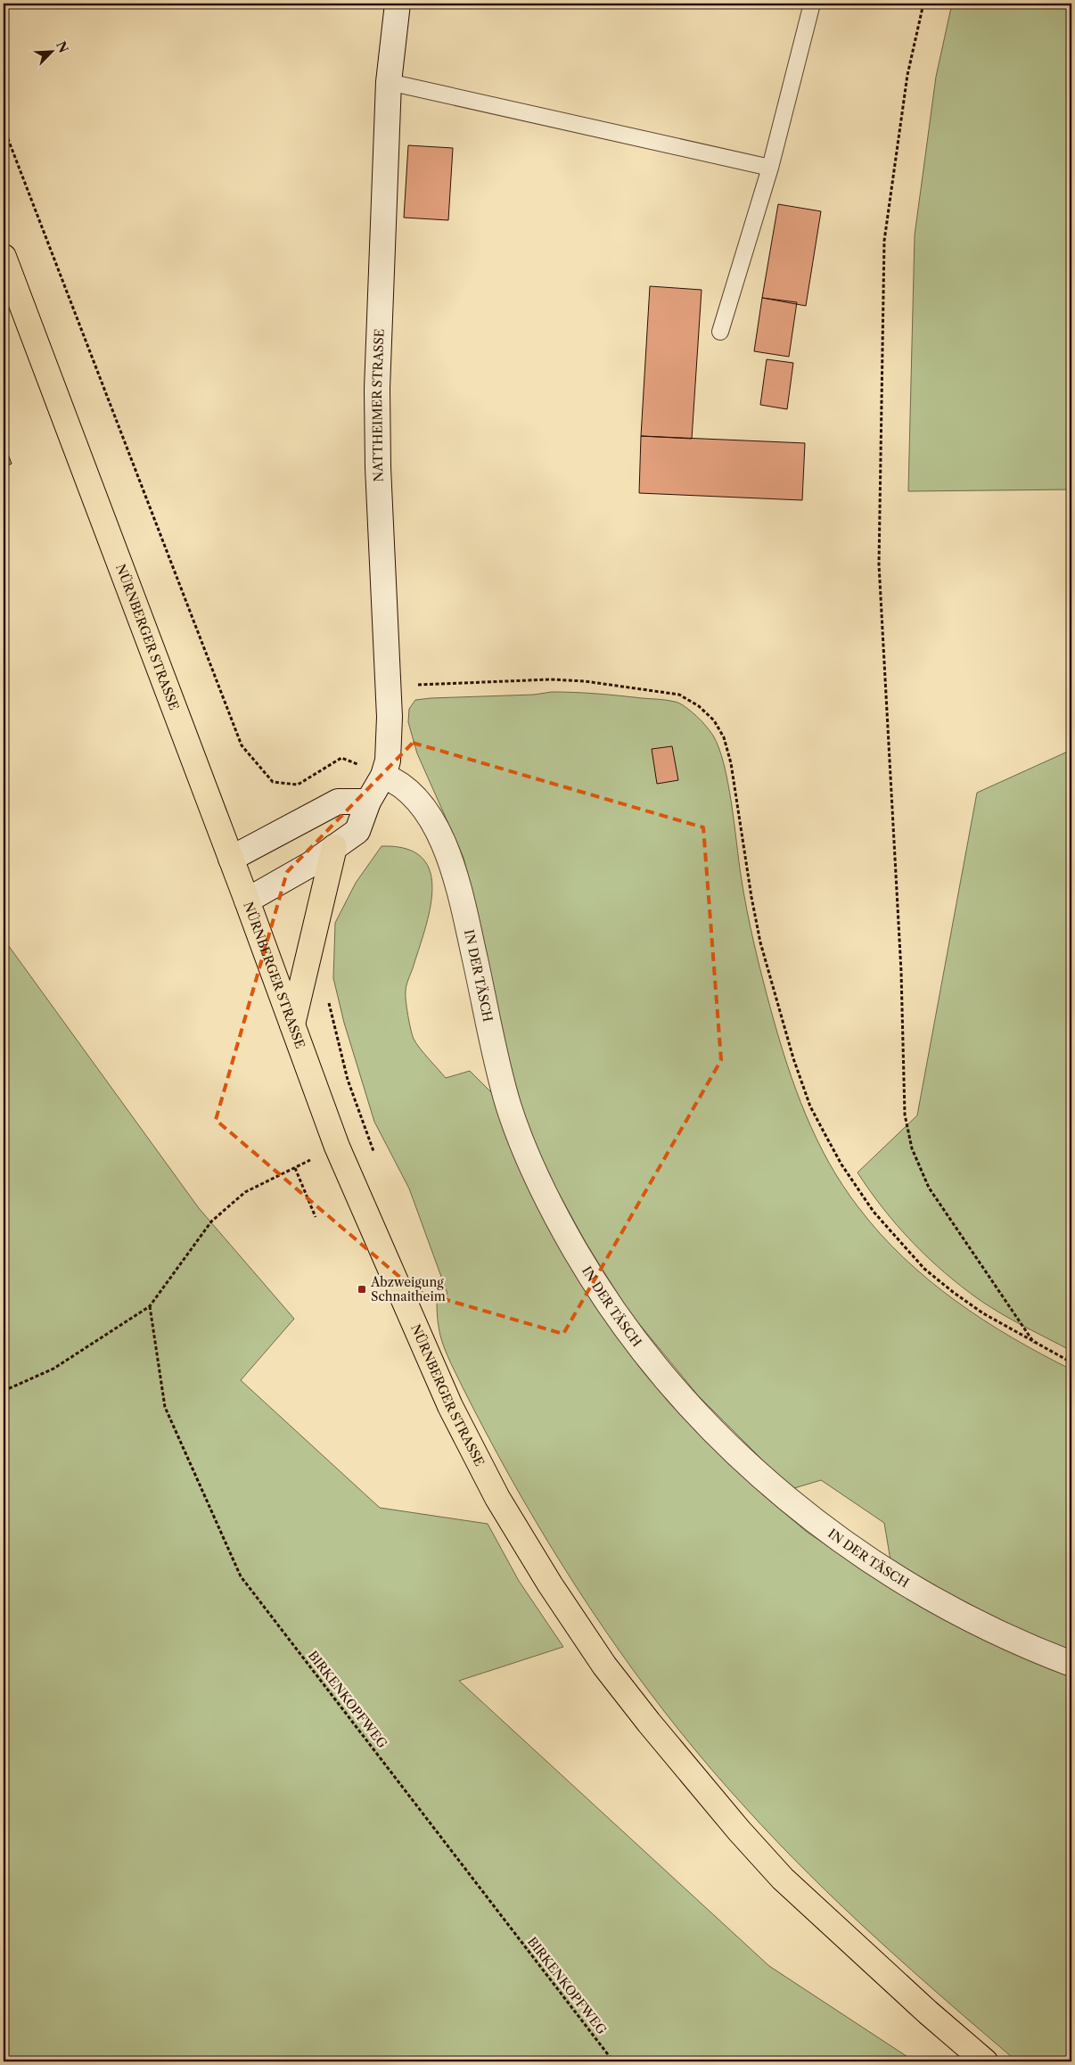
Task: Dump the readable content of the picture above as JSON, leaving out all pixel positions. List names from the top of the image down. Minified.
{"streets":{"main road":["NÜRNBERGER STRASSE"],"street":["NATTHEIMER STRASSE","IN DER TÄSCH"],"path":["BIRKENKOPFWEG"]},"crossings":[["NATTHEIMER STRASSE","NÜRNBERGER STRASSE"],["NATTHEIMER STRASSE","IN DER TÄSCH"]],"places":{"transit":["Abzweigung Schnaitheim"]},"north":"top right"}
